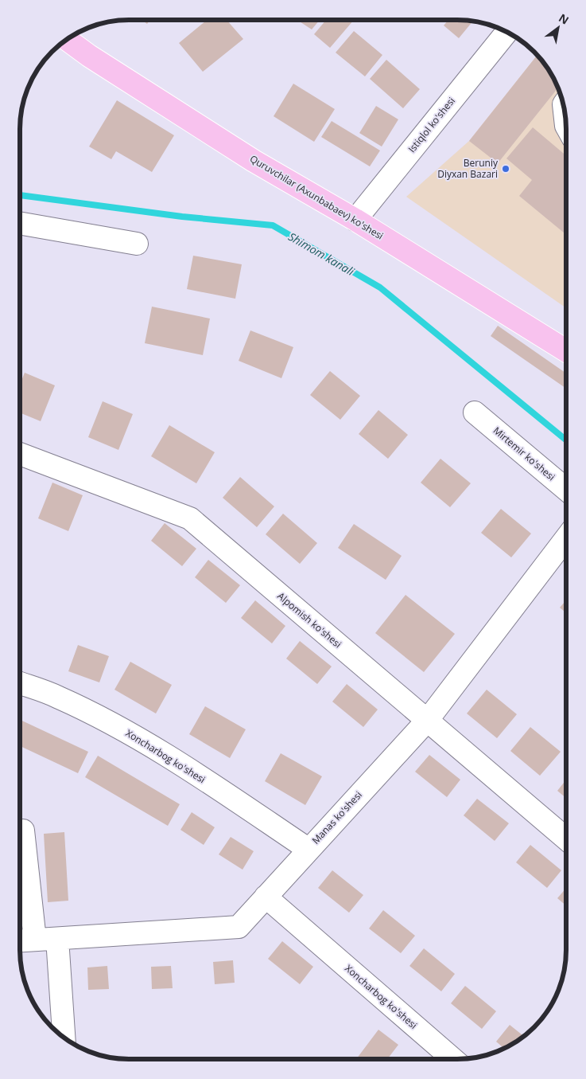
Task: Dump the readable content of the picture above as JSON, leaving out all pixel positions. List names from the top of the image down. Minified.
{"streets":{"main road":["Quruvchilar (Axunbabaev) ko'shesi"],"street":["Istiqlol ko'shesi","Mirtemir ko'shesi","Alpomish ko'shesi","Xoncharbog ko'shesi","Manas ko'shesi"]},"crossings":[["Istiqlol ko'shesi","Quruvchilar (Axunbabaev) ko'shesi"],["Alpomish ko'shesi","Manas ko'shesi"],["Xoncharbog ko'shesi","Manas ko'shesi"]],"water":["Shimom kanali"],"places":["Beruniy Diyxan Bazari"],"north":"top right"}
